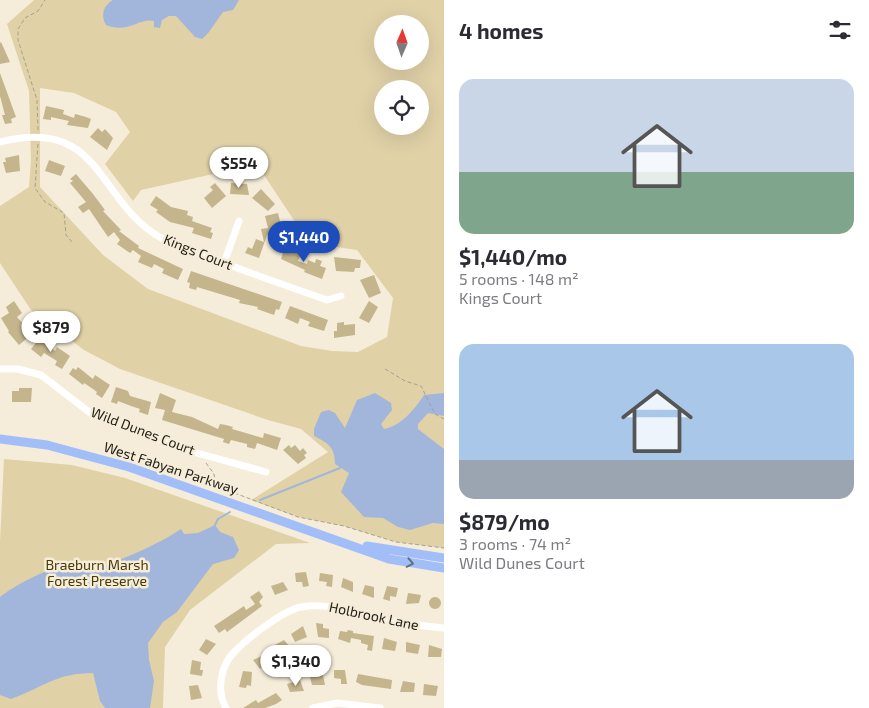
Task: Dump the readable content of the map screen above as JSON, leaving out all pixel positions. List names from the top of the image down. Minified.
{"streets":{"main road":["West Fabyan Parkway"],"street":["Kings Court","Wild Dunes Court","Holbrook Lane"]},"parks":["Braeburn Marsh Forest Preserve"],"north":"top","page":{"heading":"4 homes","list":[{"name":"$1,440/mo","note":"5 rooms · 148 m² · Kings Court"},{"name":"$879/mo","note":"3 rooms · 74 m² · Wild Dunes Court"}],"price":["$554","$1,440","$879","$1,340"]}}
